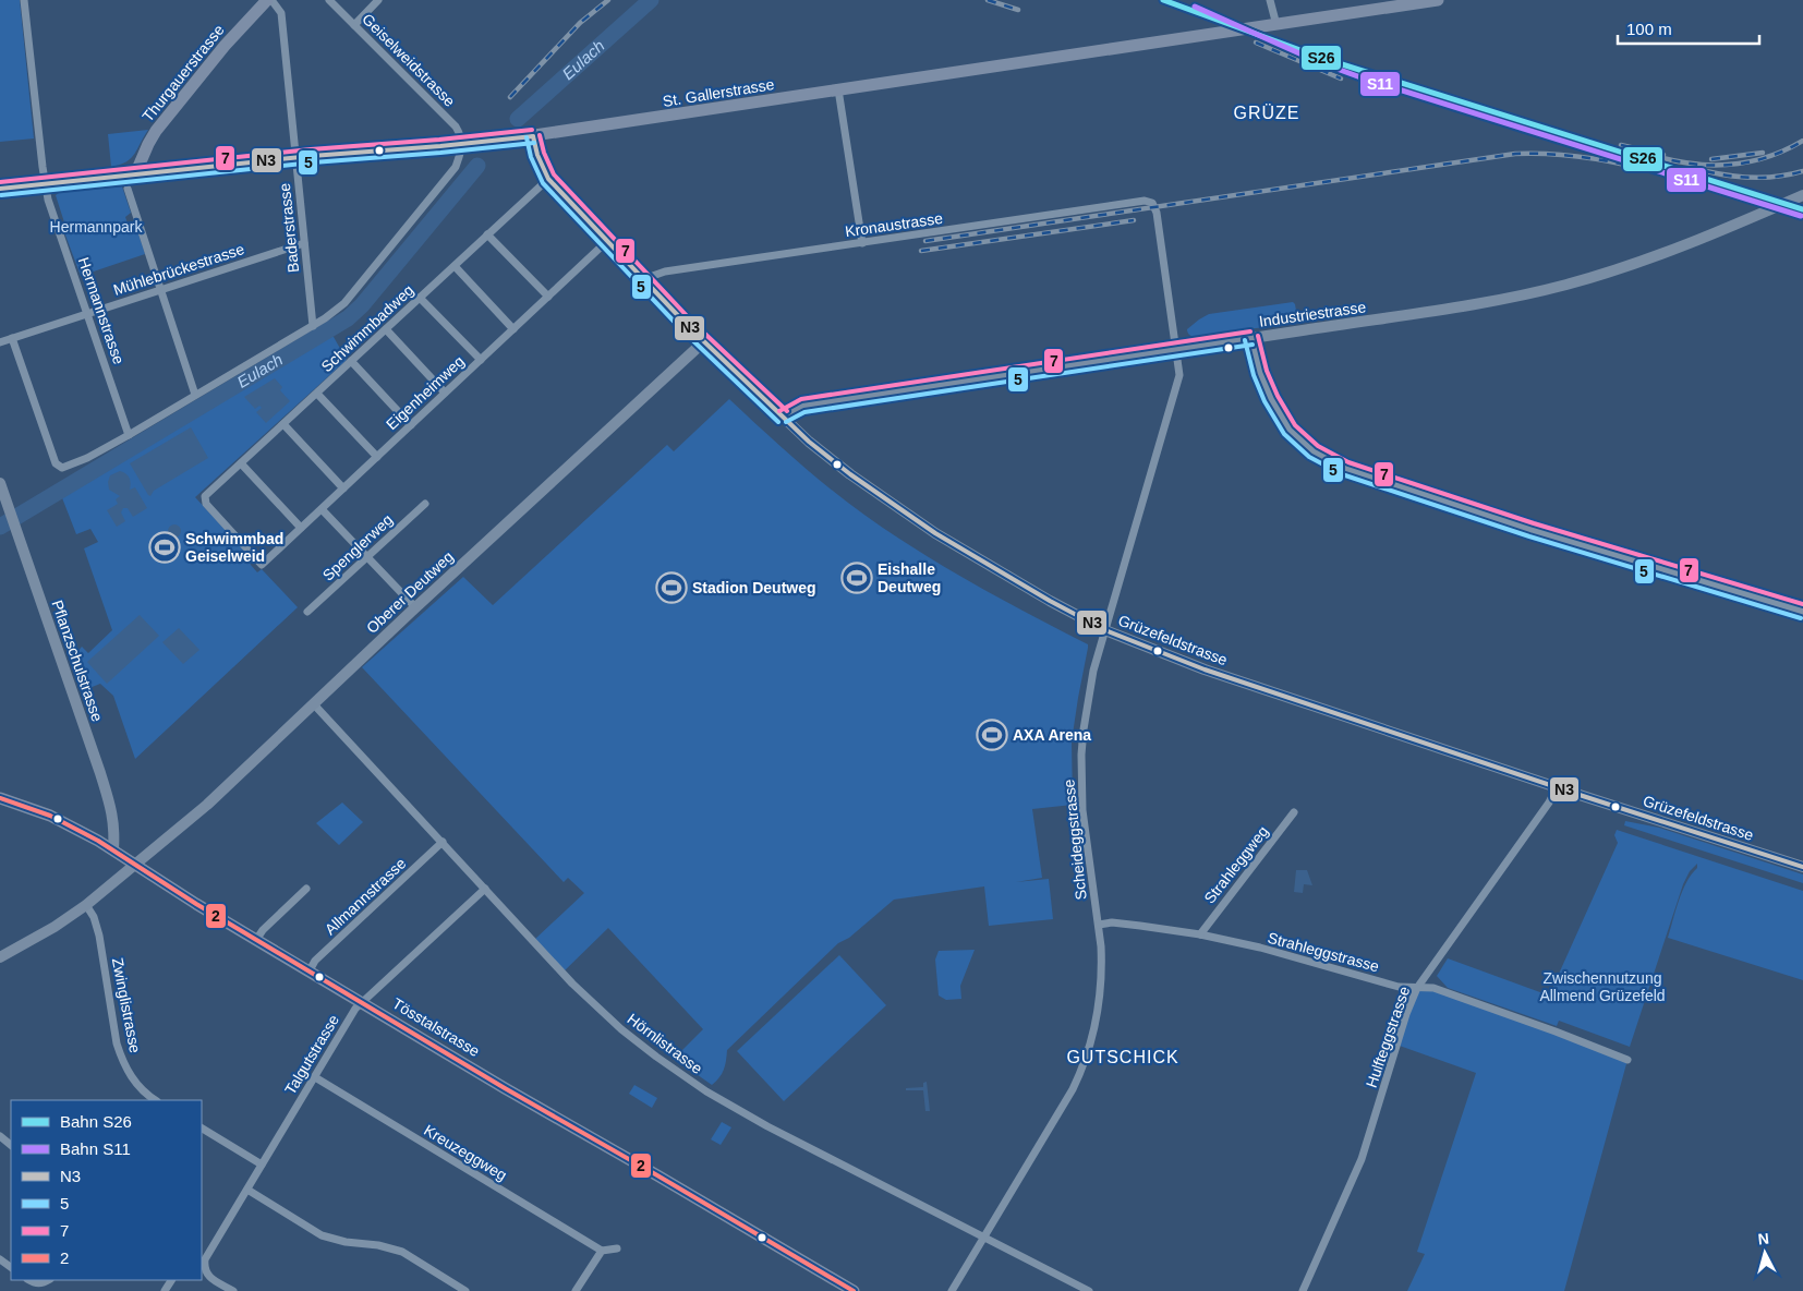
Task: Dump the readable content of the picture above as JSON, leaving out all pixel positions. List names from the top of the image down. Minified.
{"streets":{"main road":["Thurgauerstrasse","St. Gallerstrasse","Tösstalstrasse"],"street":["Geiselweidstrasse","Kronaustrasse","Baderstrasse","Mühlebrückestrasse","Hermannstrasse","Industriestrasse","Schwimmbadweg","Eigenheimweg","Spenglerweg","Oberer Deutweg","Grüzefeldstrasse","Pflanzschulstrasse","Scheideggstrasse","Strahleggweg","Allmannstrasse","Strahleggstrasse","Zwinglistrasse","Hulfteggstrasse","Hörnlistrasse","Talgutstrasse","Kreuzeggweg"]},"crossings":[["Geiselweidstrasse","St. Gallerstrasse"],["Thurgauerstrasse","St. Gallerstrasse"],["Thurgauerstrasse","Baderstrasse"],["St. Gallerstrasse","Baderstrasse"],["St. Gallerstrasse","Hermannstrasse"],["St. Gallerstrasse","Grüzefeldstrasse"],["Kronaustrasse","Grüzefeldstrasse"],["Kronaustrasse","Scheideggstrasse"],["Baderstrasse","Mühlebrückestrasse"],["Mühlebrückestrasse","Hermannstrasse"],["Industriestrasse","Grüzefeldstrasse"],["Industriestrasse","Scheideggstrasse"],["Schwimmbadweg","Eigenheimweg"],["Schwimmbadweg","Grüzefeldstrasse"],["Eigenheimweg","Grüzefeldstrasse"],["Oberer Deutweg","Grüzefeldstrasse"],["Oberer Deutweg","Zwinglistrasse"],["Oberer Deutweg","Tösstalstrasse"],["Oberer Deutweg","Hörnlistrasse"],["Grüzefeldstrasse","Scheideggstrasse"],["Grüzefeldstrasse","Hulfteggstrasse"],["Pflanzschulstrasse","Tösstalstrasse"],["Scheideggstrasse","Strahleggstrasse"],["Scheideggstrasse","Hörnlistrasse"],["Strahleggweg","Strahleggstrasse"],["Allmannstrasse","Tösstalstrasse"],["Allmannstrasse","Hörnlistrasse"],["Strahleggstrasse","Hulfteggstrasse"],["Tösstalstrasse","Talgutstrasse"],["Hörnlistrasse","Talgutstrasse"],["Talgutstrasse","Kreuzeggweg"]],"districts":["GRÜZE","GUTSCHICK"],"water":["Eulach"],"parks":["Hermannpark","Zwischennutzung Allmend Grüzefeld"],"places":{"sports":["Schwimmbad Geiselweid","Eishalle Deutweg","Stadion Deutweg","AXA Arena"]},"lines":["rail line S26","rail line S11","transit line 7","transit line N3","transit line 5","transit line 2"],"legend":["Bahn S26","Bahn S11","N3","5","7","2"],"scale_bar":"100 m","north":"top"}
